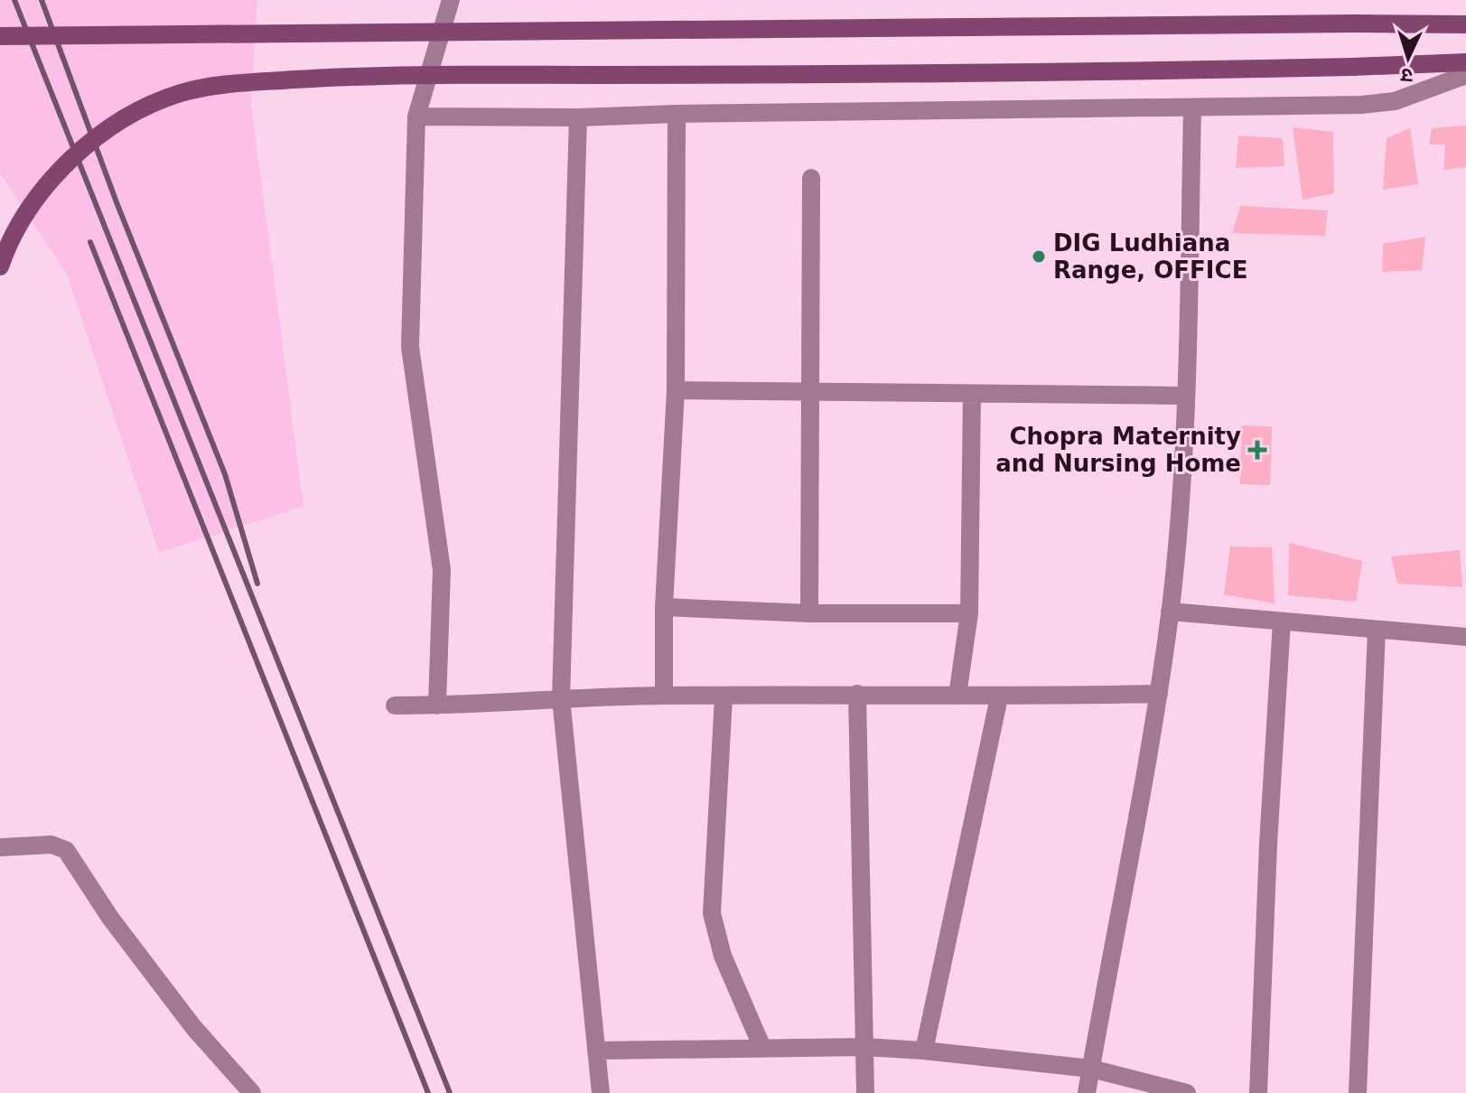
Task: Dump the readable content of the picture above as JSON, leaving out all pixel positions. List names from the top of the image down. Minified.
{"places":{"other":["DIG Ludhiana Range, OFFICE"],"health":["Chopra Maternity and Nursing Home"]},"north":"bottom"}
